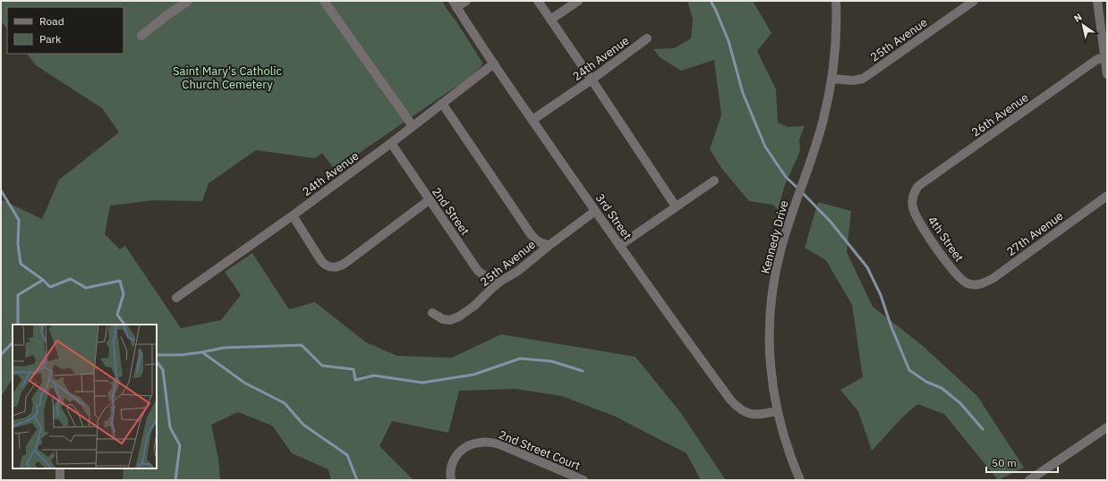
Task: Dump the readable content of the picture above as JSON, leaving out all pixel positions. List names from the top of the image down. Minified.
{"streets":{"street":["25th Avenue","24th Avenue","26th Avenue","2nd Street","3rd Street","27th Avenue","Kennedy Drive","4th Street","2nd Street Court"]},"crossings":[["25th Avenue","2nd Street"],["25th Avenue","3rd Street"],["25th Avenue","Kennedy Drive"],["24th Avenue","2nd Street"],["24th Avenue","3rd Street"],["26th Avenue","4th Street"],["3rd Street","Kennedy Drive"],["27th Avenue","4th Street"]],"parks":["Saint Mary's Catholic Church Cemetery"],"legend":["Road","Park"],"scale_bar":"50 m","north":"top left"}
